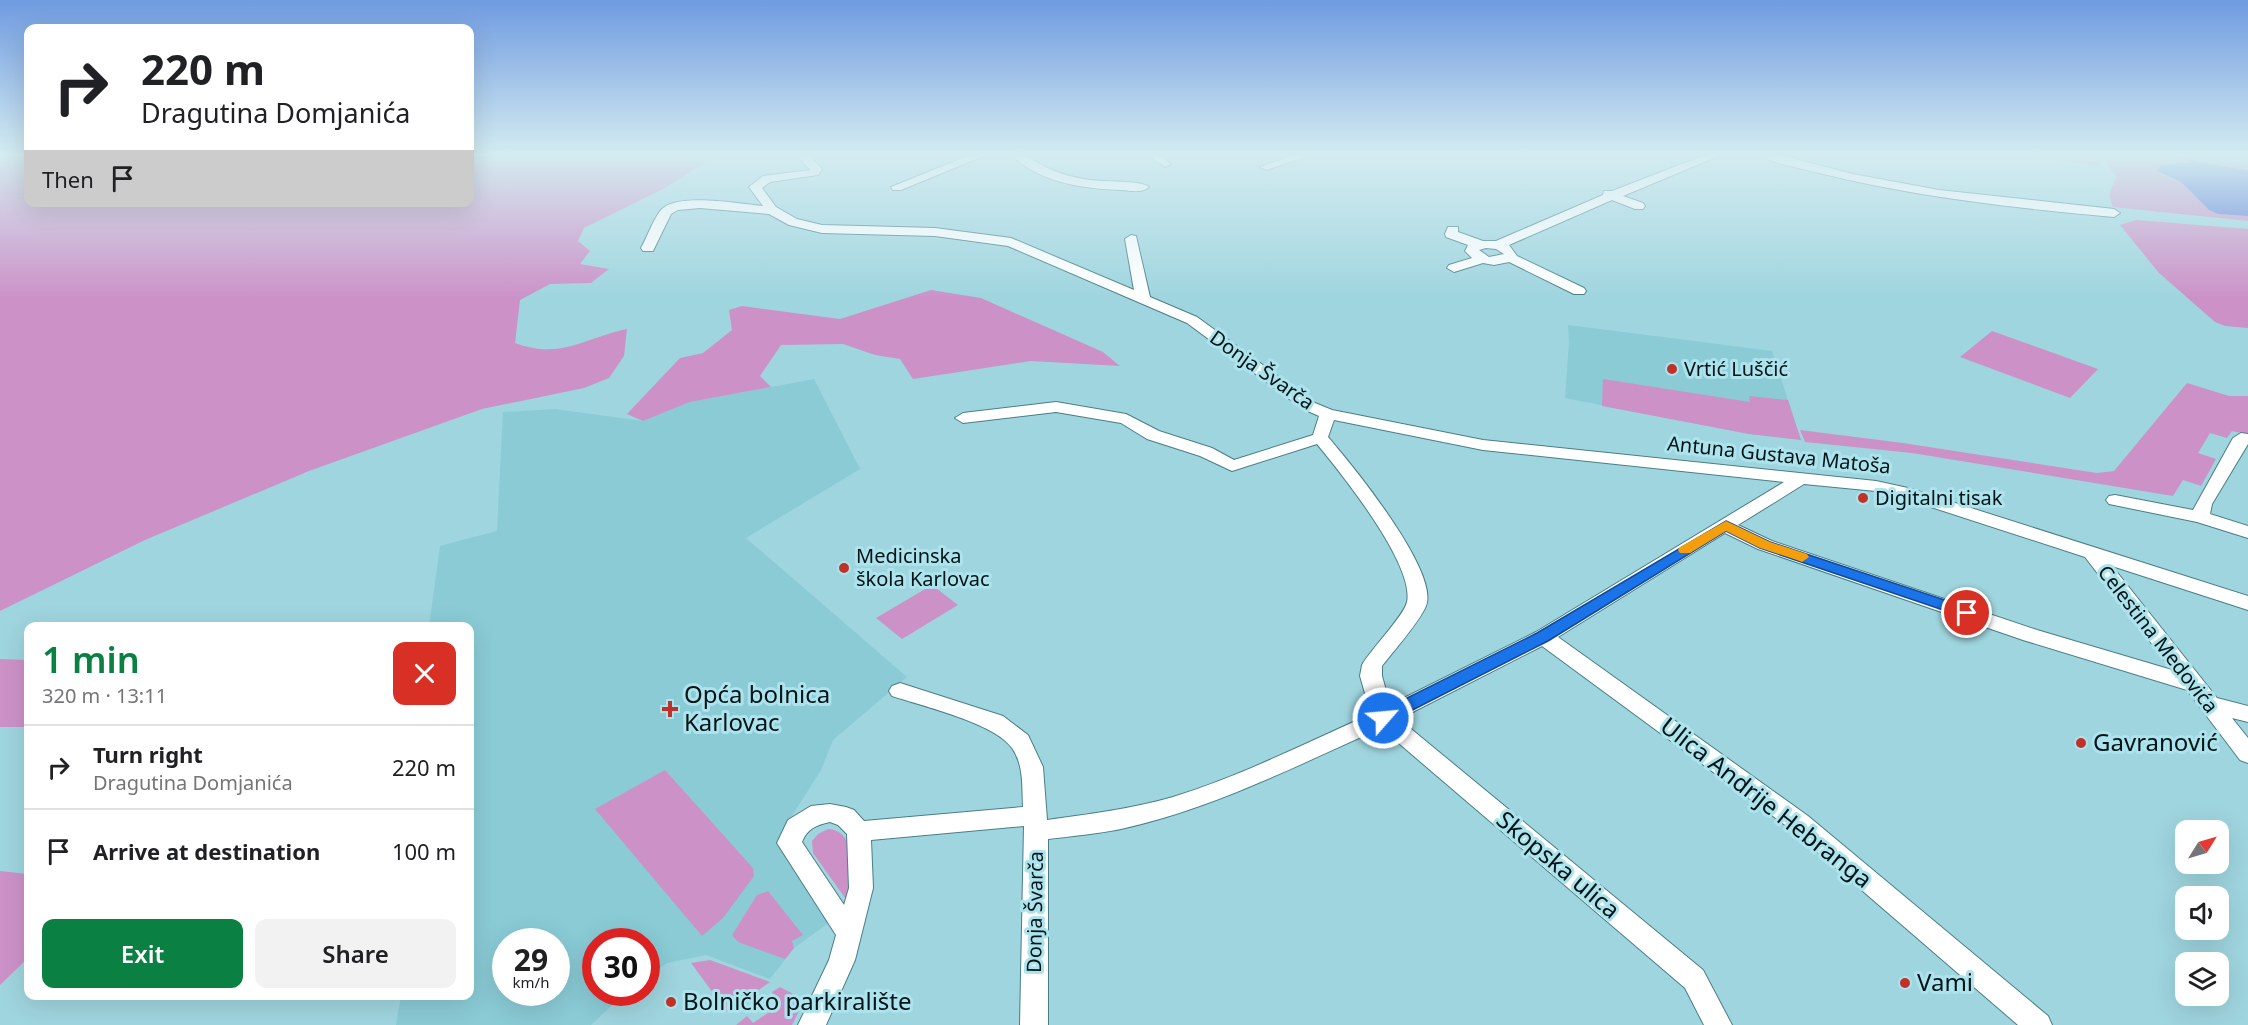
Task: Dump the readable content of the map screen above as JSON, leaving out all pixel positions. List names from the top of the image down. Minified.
{"streets":{"street":["Donja Švarča","Antuna Gustava Matoša","Celestina Medovića","Ulica Andrije Hebranga","Skopska ulica"]},"crossings":[["Donja Švarča","Antuna Gustava Matoša"],["Donja Švarča","Skopska ulica"],["Antuna Gustava Matoša","Celestina Medovića"]],"places":{"other":["Vrtić Luščić","Digitalni tisak","Medicinska škola Karlovac","Gavranović","Vami","Bolničko parkiralište"],"health":["Opća bolnica Karlovac"]},"north":"top right","page":{"turn":["220 m","Dragutina Domjanića"],"then":"Then","heading":["1 min","320 m · 13:11"],"list":[{"name":"Turn right","note":"Dragutina Domjanića","value":"220 m"},{"name":"Arrive at destination","value":"100 m"}],"buttons":["Exit","Share"],"speed":"29 km/h","limit":"30"}}
